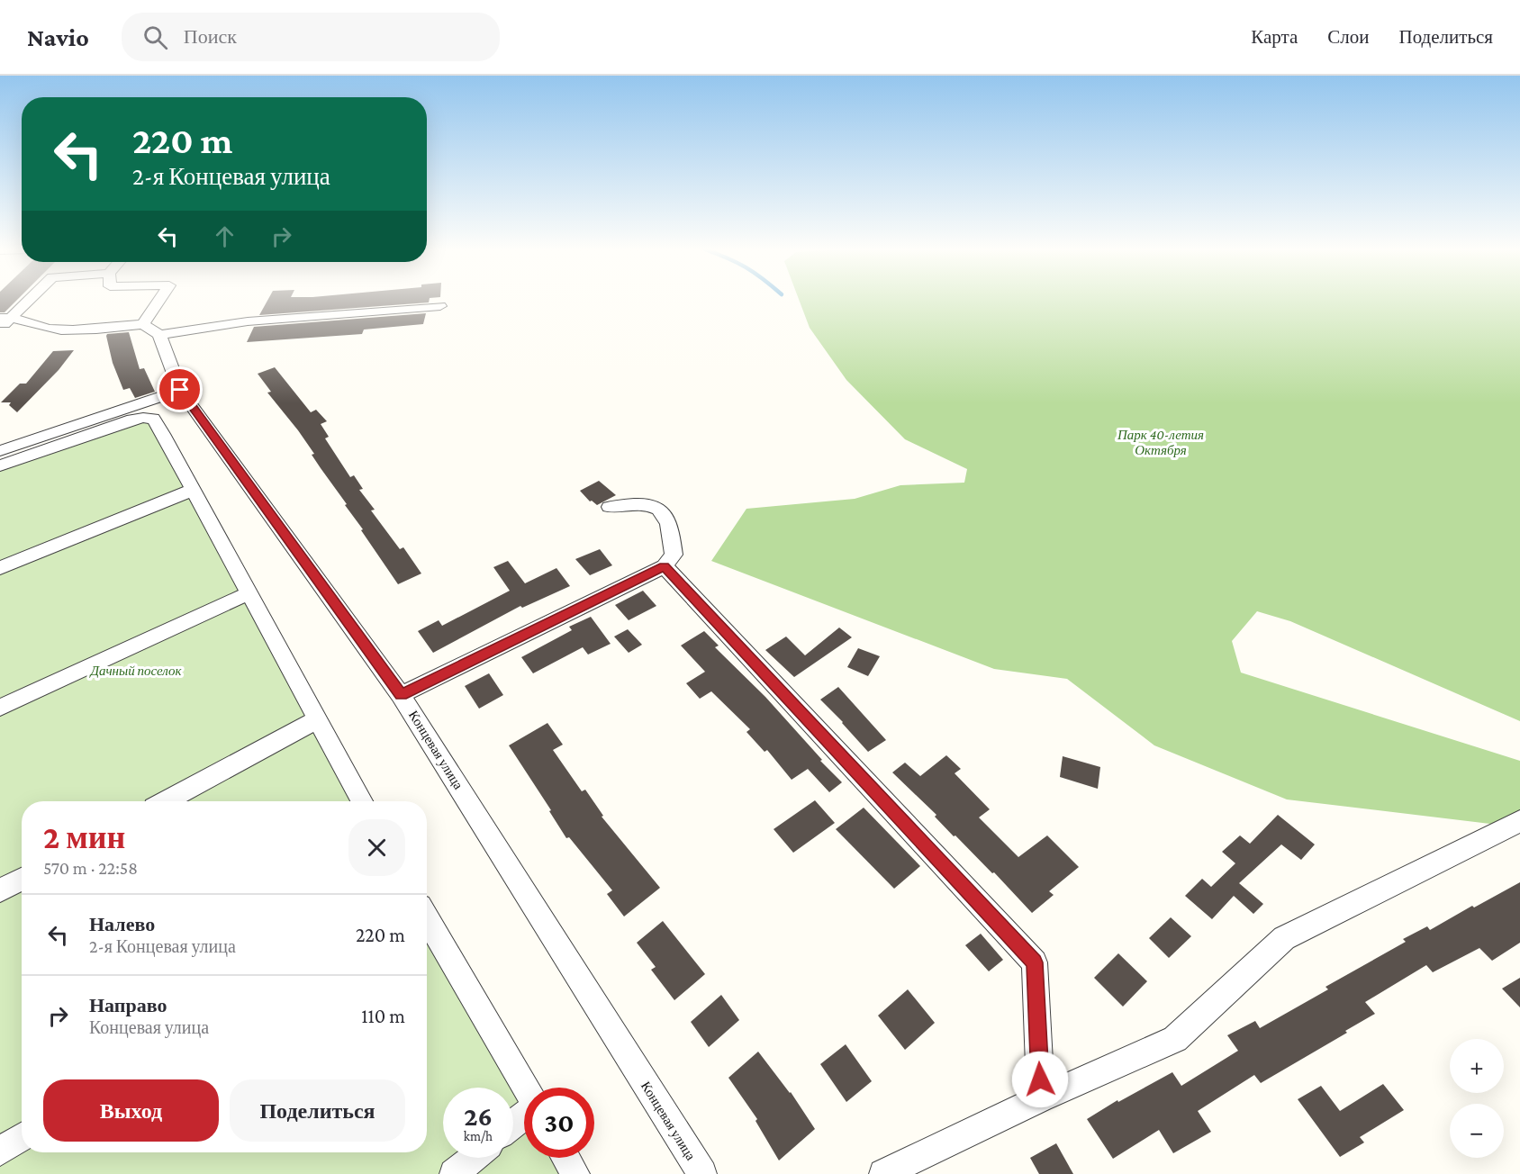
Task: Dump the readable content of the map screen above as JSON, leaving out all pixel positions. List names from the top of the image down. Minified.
{"streets":{"street":["Концевая улица"]},"parks":["Парк 40-летия Октября","Дачный поселок"],"page":{"header":"Navio","search":"Поиск","nav":["Карта","Слои","Поделиться"],"turn":["220 m","2-я Концевая улица"],"heading":["2 мин","570 m · 22:58"],"list":[{"name":"Налево","note":"2-я Концевая улица","value":"220 m"},{"name":"Направо","note":"Концевая улица","value":"110 m"}],"map_buttons":["+","−"],"buttons":["Выход","Поделиться"],"speed":"26 km/h","limit":"30"}}
